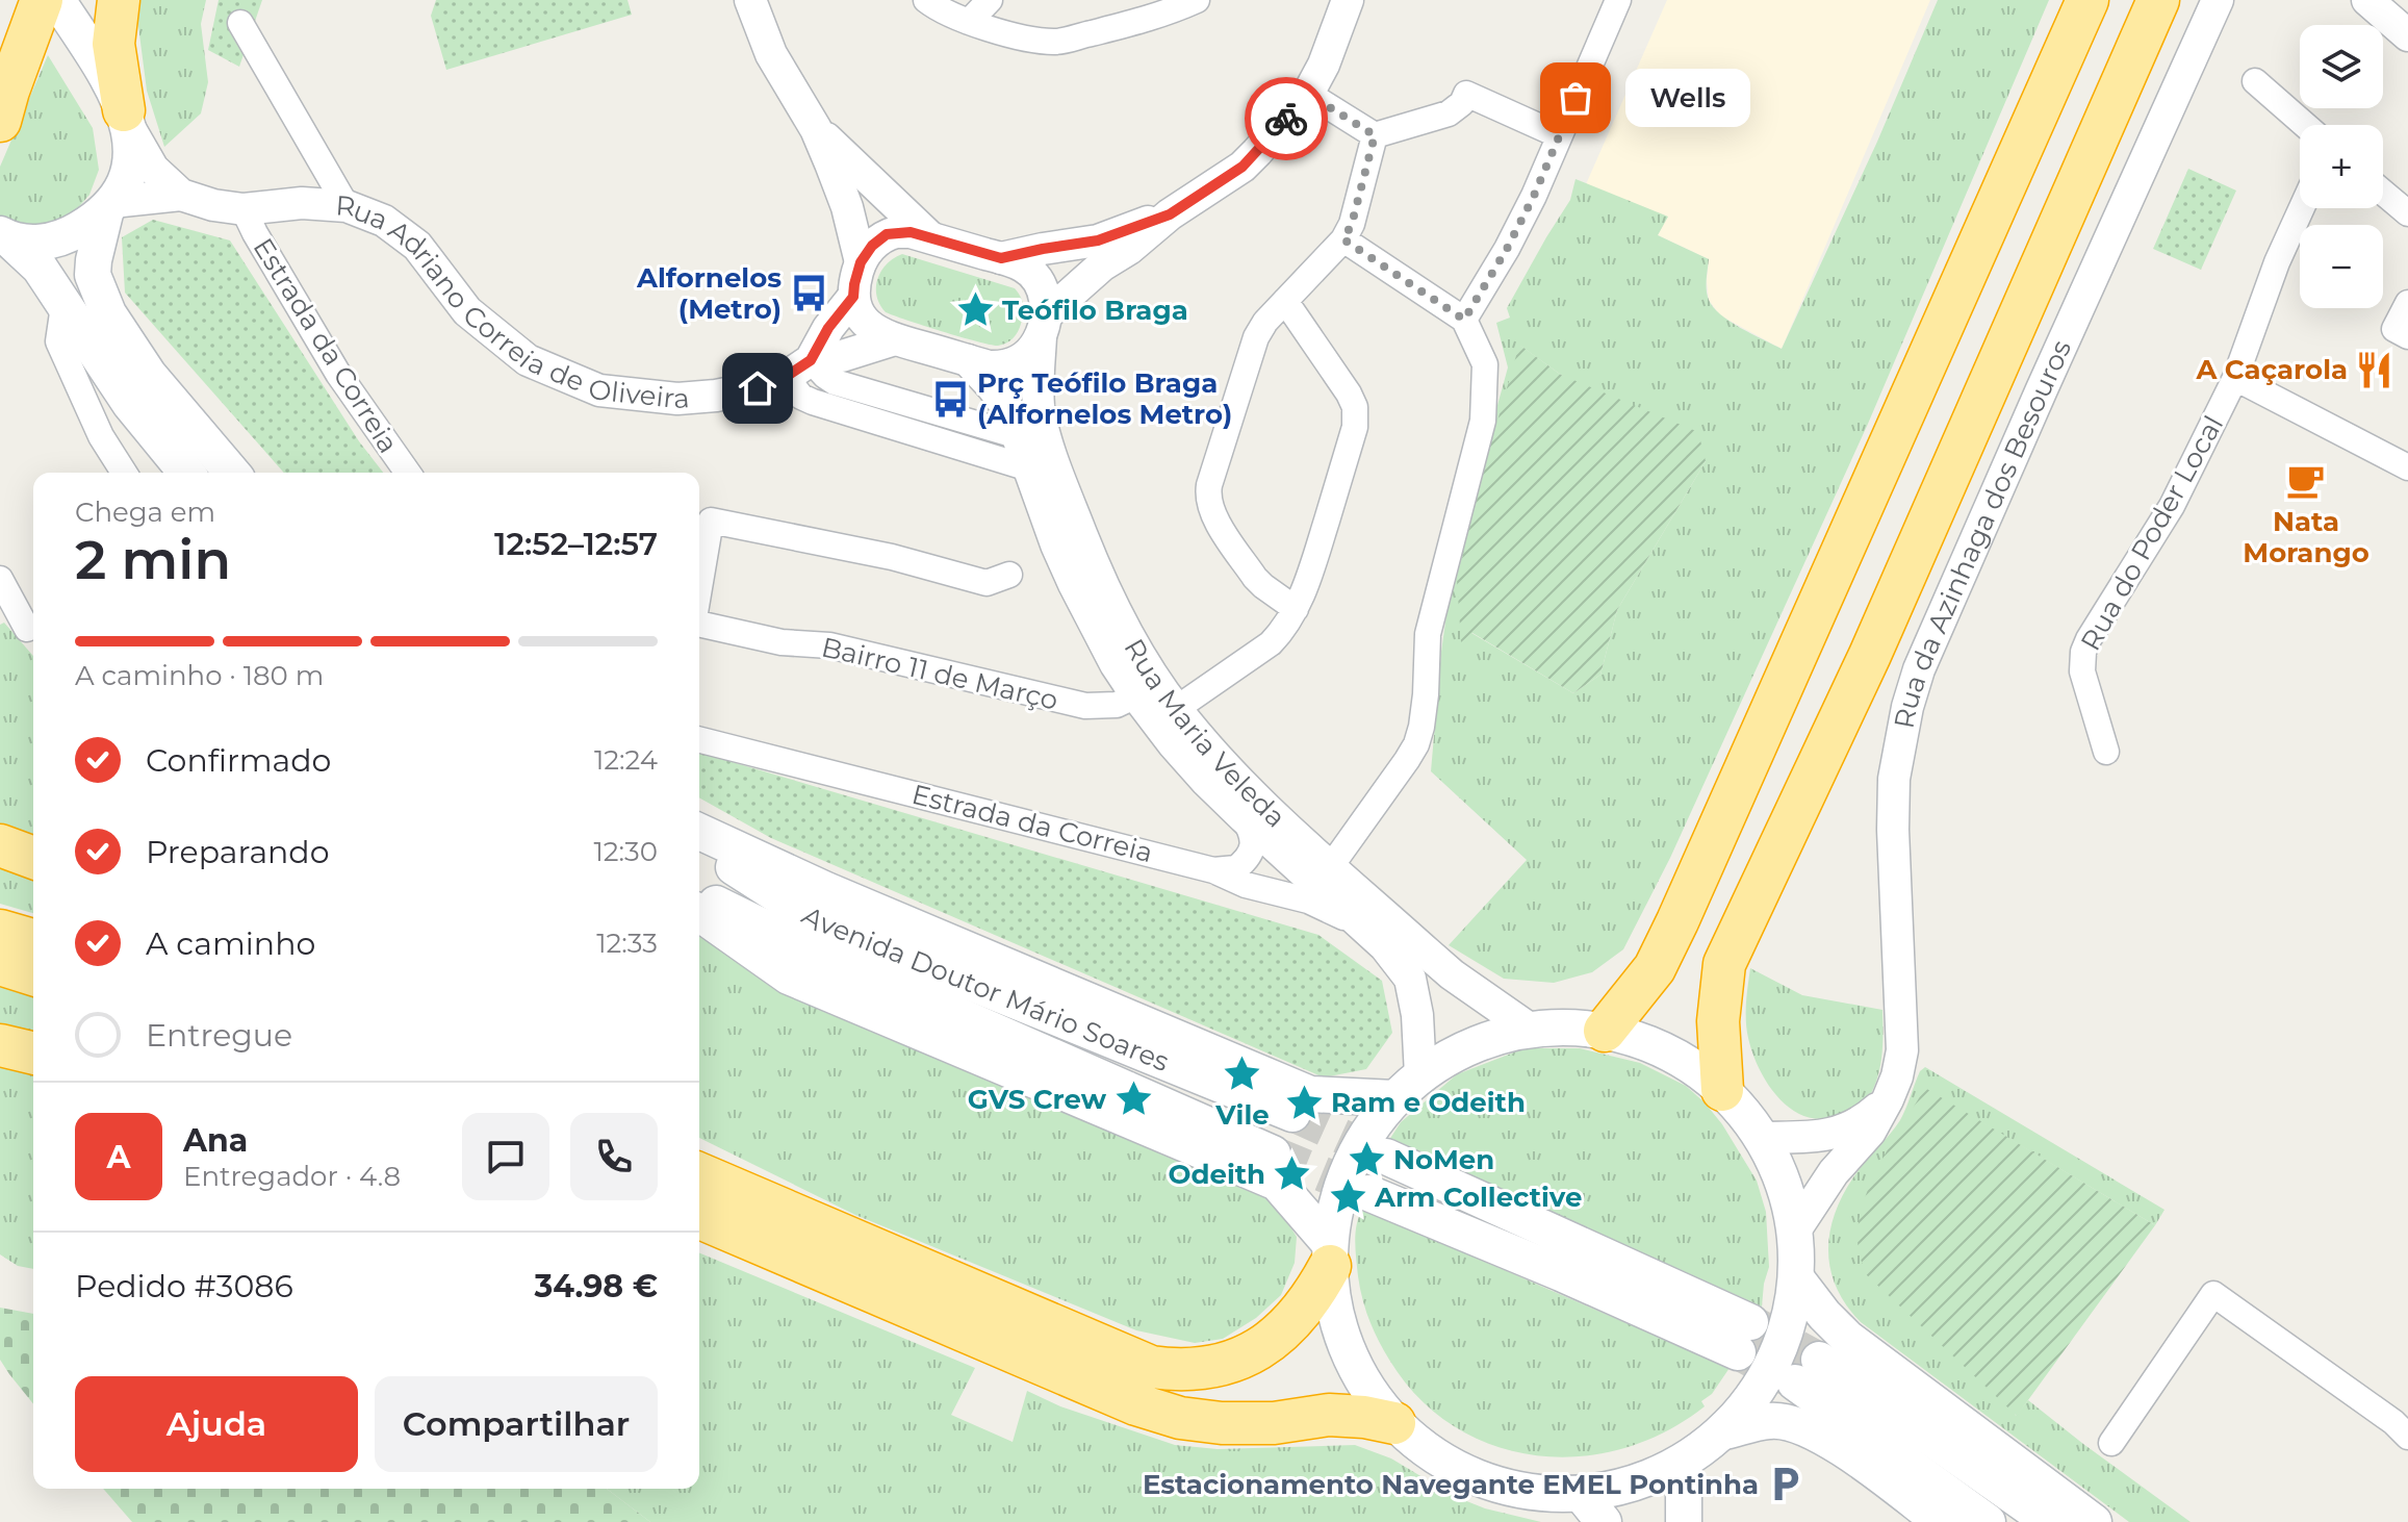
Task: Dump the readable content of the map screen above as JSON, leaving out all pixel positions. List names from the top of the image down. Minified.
{"streets":{"main road":["Avenida Doutor Mário Soares"],"street":["Rua Adriano Correia de Oliveira","Estrada da Correia","Rua do Poder Local","Rua da Azinhaga dos Besouros","Bairro 11 de Março","Rua Maria Veleda"]},"crossings":[["Rua Adriano Correia de Oliveira","Estrada da Correia"],["Rua Adriano Correia de Oliveira","Rua Maria Veleda"],["Estrada da Correia","Rua Maria Veleda"],["Bairro 11 de Março","Rua Maria Veleda"]],"places":{"other":["Wells"],"bus stop":["Alfornelos (Metro)","Prç Teófilo Braga (Alfornelos Metro)"],"place":["Teófilo Braga","Vile","GVS Crew","Ram e Odeith","NoMen","Odeith","Arm Collective"],"restaurant":["A Caçarola"],"cafe":["Nata Morango"],"parking":["Estacionamento Navegante EMEL Pontinha"]},"page":{"map_buttons":["+","−"],"bubble":"Wells","heading":["2 min","Chega em","12:52–12:57"],"panel":["Ana","Entregador · 4.8","Pedido #3086","34.98 €"],"bar":"A caminho · 180 m","list":[["Confirmado","12:24"],["Preparando","12:30"],["A caminho","12:33"],"Entregue"],"round":"A","buttons":["Ajuda","Compartilhar"]}}
